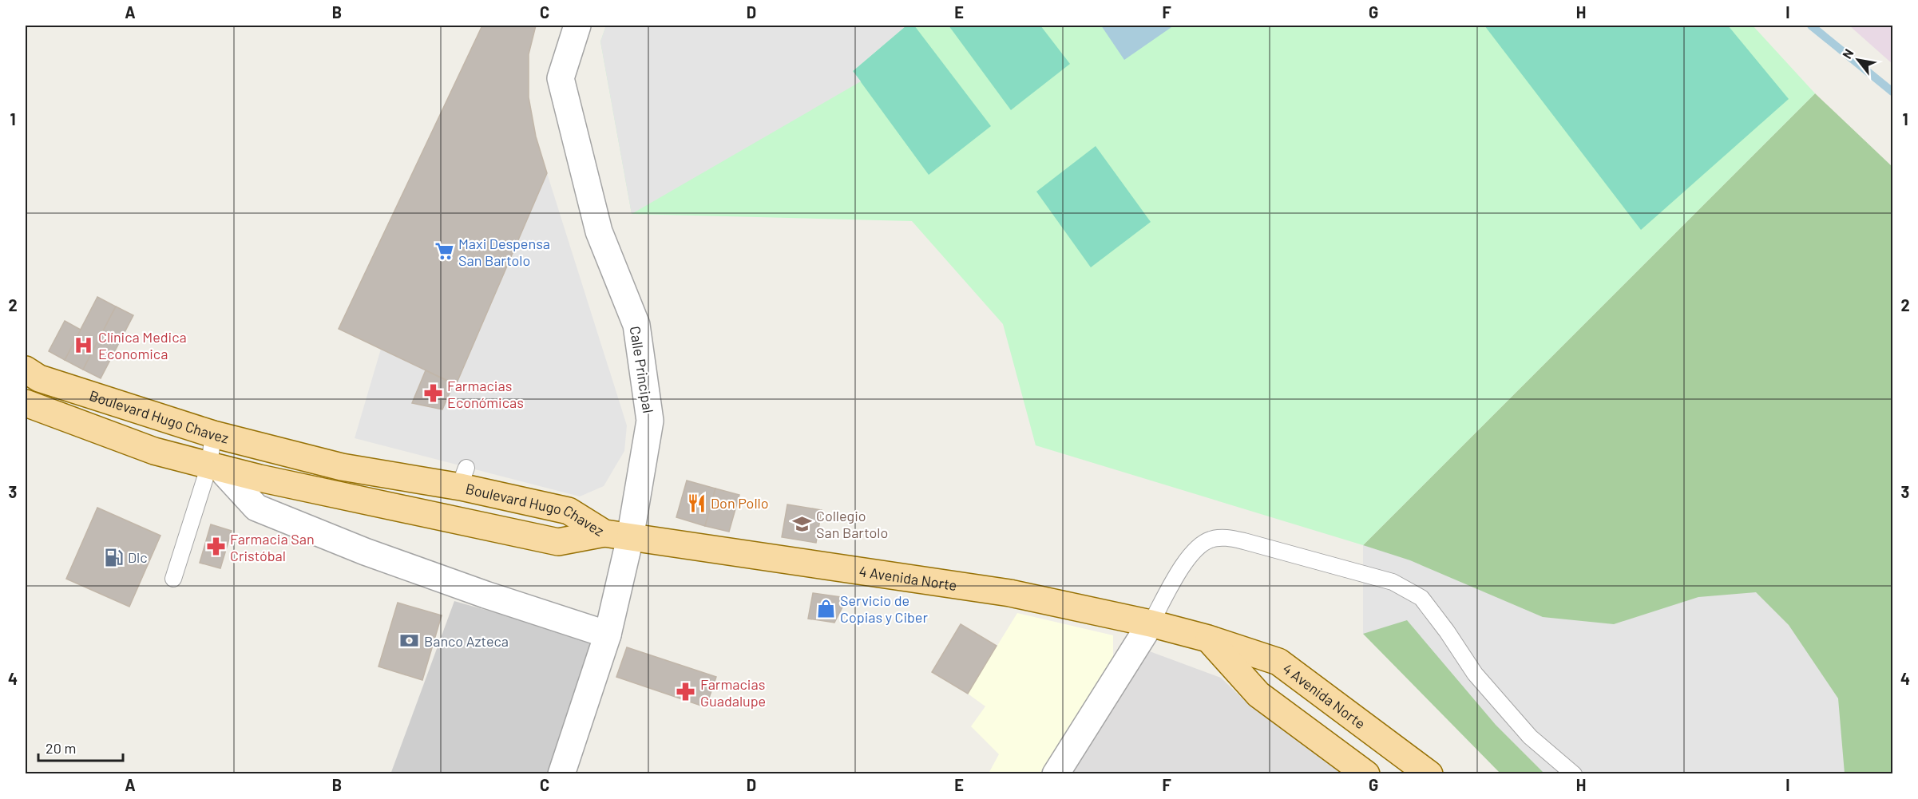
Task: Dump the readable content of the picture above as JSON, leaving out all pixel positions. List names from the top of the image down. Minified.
{"streets":{"main road":["Boulevard Hugo Chavez","4 Avenida Norte"],"street":["Calle Principal"]},"crossings":[["Calle Principal","4 Avenida Norte"],["Boulevard Hugo Chavez","4 Avenida Norte"]],"places":{"supermarket":["Maxi Despensa San Bartolo"],"hospital":["Clínica Medica Economica"],"pharmacy":["Farmacias Económicas","Farmacia San Cristóbal","Farmacias Guadalupe"],"restaurant":["Don Pollo"],"school or university":["Collegio San Bartolo"],"fuel station":["Dlc"],"shop":["Servicio de Copias y Ciber"],"bank":["Banco Azteca"]},"scale_bar":"20 m","north":"top left","grid":{"columns":["A","B","C","D","E","F","G","H","I"],"rows":["1","2","3","4"]}}
